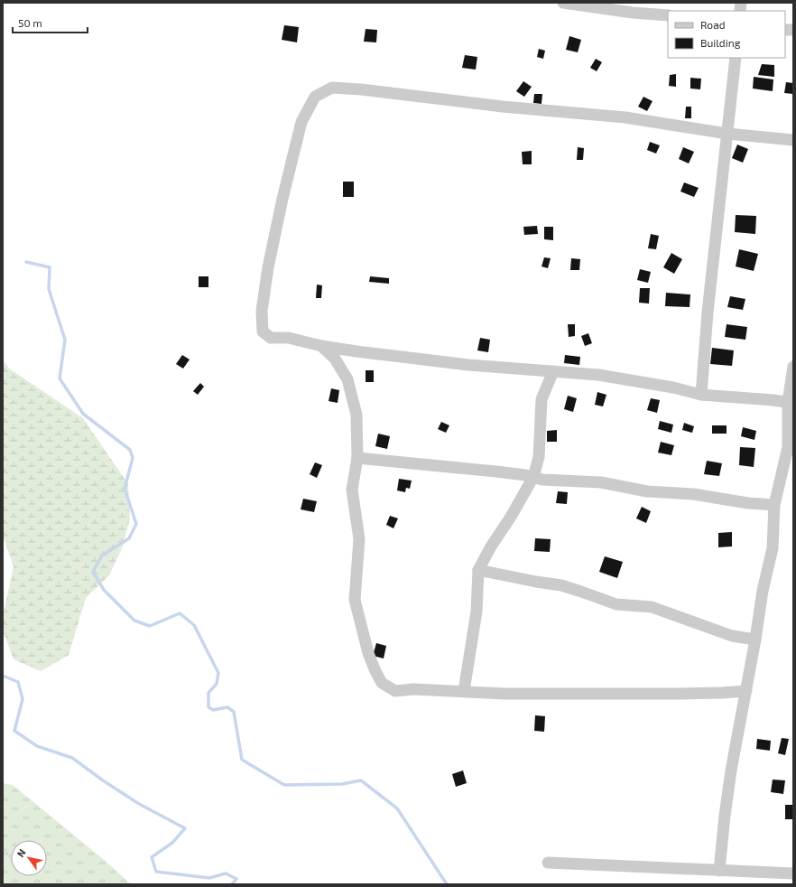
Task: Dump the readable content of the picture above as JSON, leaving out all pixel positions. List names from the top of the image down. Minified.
{"legend":["Road","Building"],"scale_bar":"50 m","north":"top left"}
